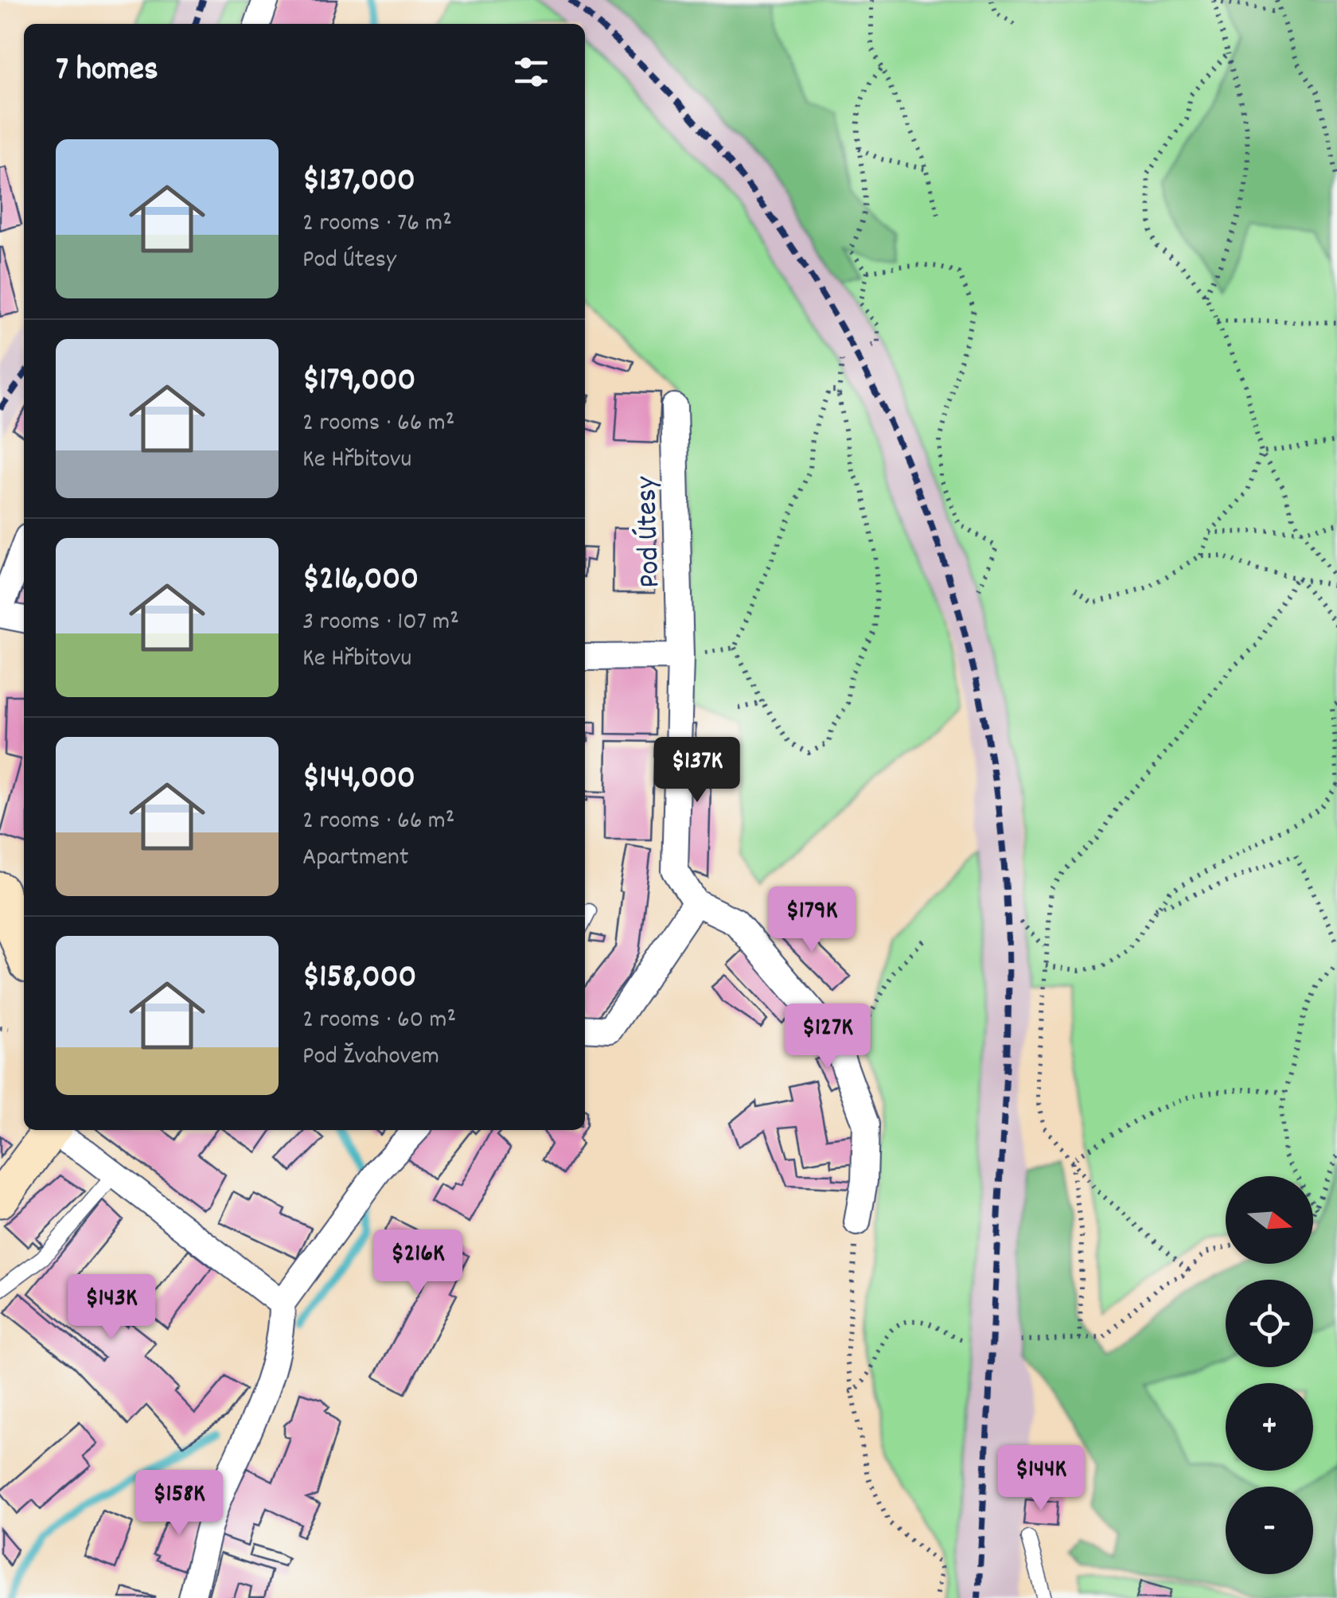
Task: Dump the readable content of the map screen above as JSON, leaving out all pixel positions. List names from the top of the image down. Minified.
{"streets":{"street":["Pod Útesy"]},"north":"right","page":{"heading":"7 homes","list":[{"name":"$137,000","note":"2 rooms · 76 m² · Pod Útesy"},{"name":"$179,000","note":"2 rooms · 66 m² · Ke Hřbitovu"},{"name":"$216,000","note":"3 rooms · 107 m² · Ke Hřbitovu"},{"name":"$144,000","note":"2 rooms · 66 m² · Apartment"},{"name":"$158,000","note":"2 rooms · 60 m² · Pod Žvahovem"}],"price":["$137K","$179K","$127K","$216K","$143K","$144K","$158K"],"map_buttons":["+","−"]}}
